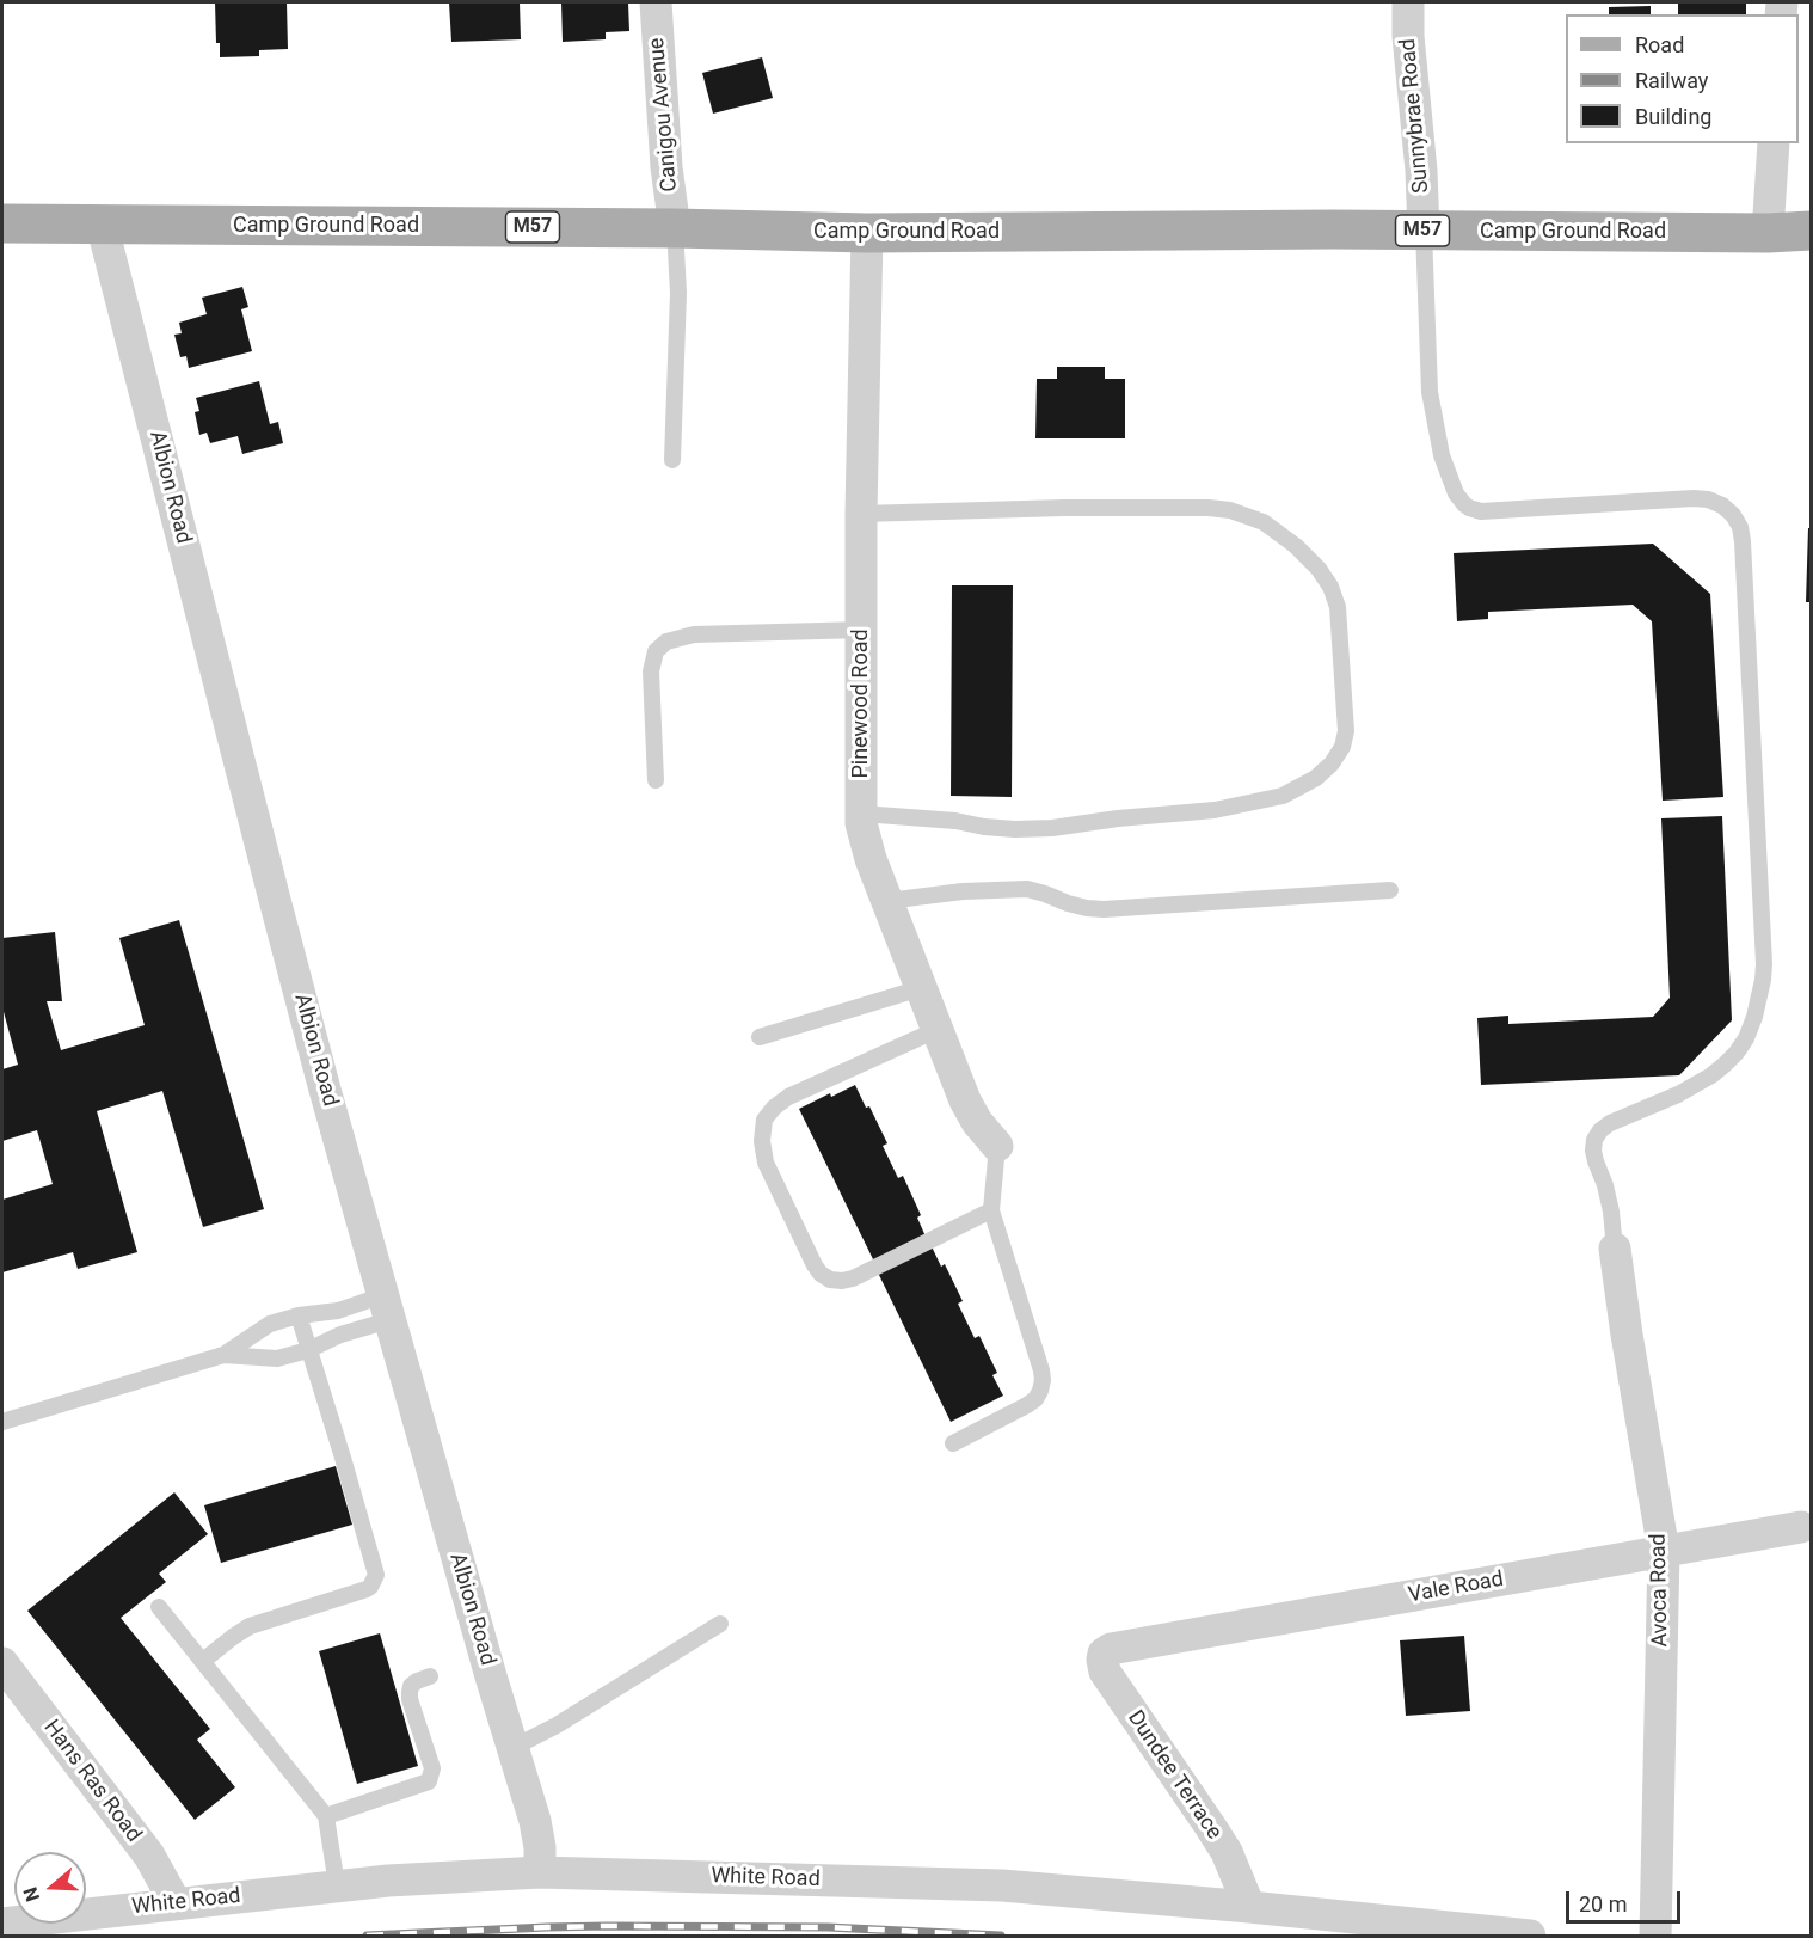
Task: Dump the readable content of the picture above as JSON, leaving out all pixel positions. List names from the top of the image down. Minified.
{"streets":{"main road":["Camp Ground Road","M57"],"street":["Canigou Avenue","Sunnybrae Road","Albion Road","Pinewood Road","Vale Road","Avoca Road","Dundee Terrace","Hans Ras Road","White Road"]},"crossings":[["Canigou Avenue","Camp Ground Road"],["Sunnybrae Road","Camp Ground Road"],["Camp Ground Road","Albion Road"],["Camp Ground Road","Pinewood Road"],["Albion Road","White Road"],["Vale Road","Avoca Road"],["Vale Road","Dundee Terrace"],["Dundee Terrace","White Road"],["Hans Ras Road","White Road"]],"legend":["Road","Railway","Building"],"scale_bar":"20 m","north":"left"}
